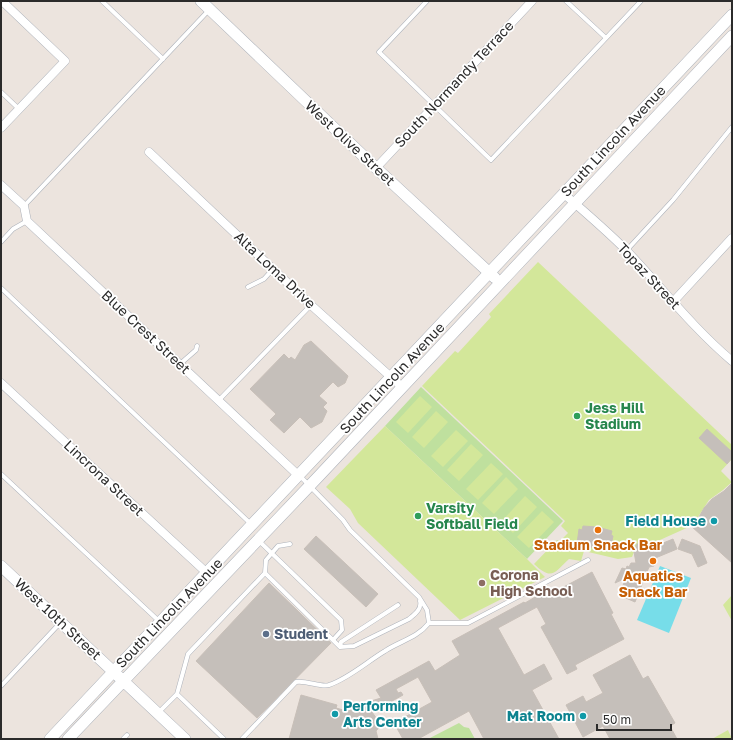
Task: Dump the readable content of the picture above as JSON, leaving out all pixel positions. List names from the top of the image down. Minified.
{"streets":{"main road":["South Lincoln Avenue","West Olive Street","West 10th Street"],"street":["South Normandy Terrace","Alta Loma Drive","Topaz Street","Blue Crest Street","Lincrona Street"]},"crossings":[["South Normandy Terrace","West Olive Street"],["South Lincoln Avenue","West Olive Street"],["South Lincoln Avenue","Alta Loma Drive"],["South Lincoln Avenue","Topaz Street"],["South Lincoln Avenue","Blue Crest Street"],["South Lincoln Avenue","Lincrona Street"],["South Lincoln Avenue","West 10th Street"]],"places":["Jess Hill Stadium","Varsity Softball Field","Field House","Stadium Snack Bar","Aquatics Snack Bar","Corona High School","Student","Performing Arts Center","Mat Room"],"scale_bar":"50 m"}
